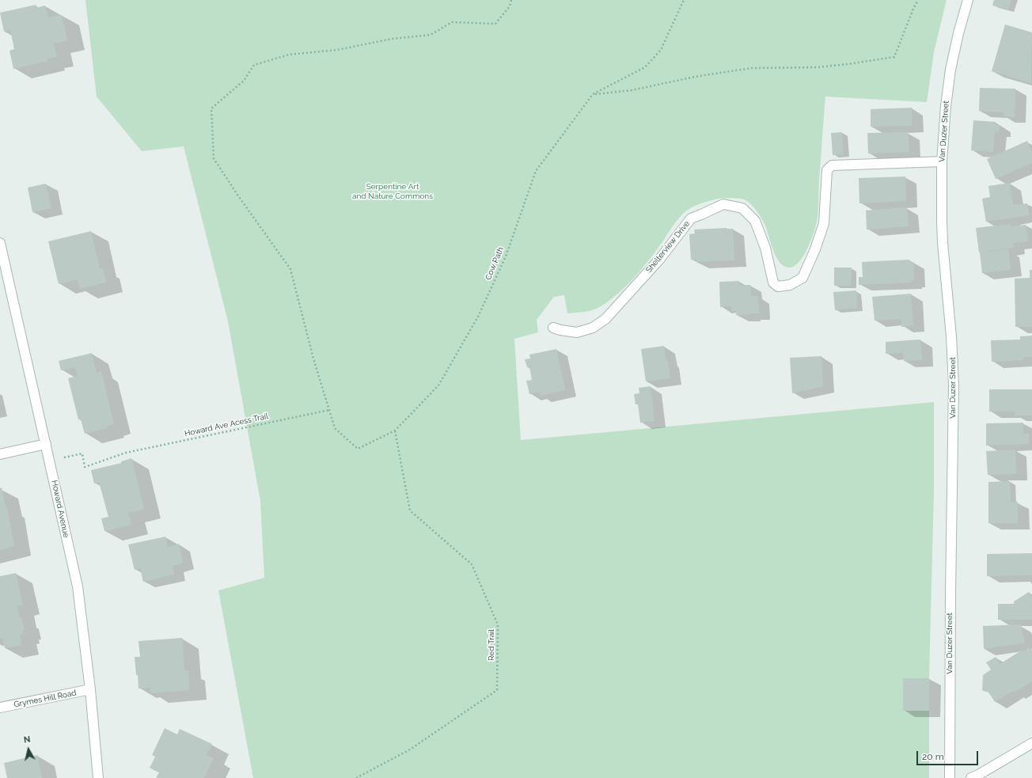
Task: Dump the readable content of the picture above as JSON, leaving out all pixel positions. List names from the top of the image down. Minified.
{"streets":{"street":["Van Duzer Street","Shelterview Drive","Howard Avenue","Grymes Hill Road"],"path":["Cow Path","Howard Ave Acess Trail","Red Trail"]},"crossings":[["Van Duzer Street","Shelterview Drive"],["Cow Path","Red Trail"],["Howard Avenue","Grymes Hill Road"]],"parks":["Serpentine Art and Nature Commons"],"scale_bar":"20 m","north":"top"}
